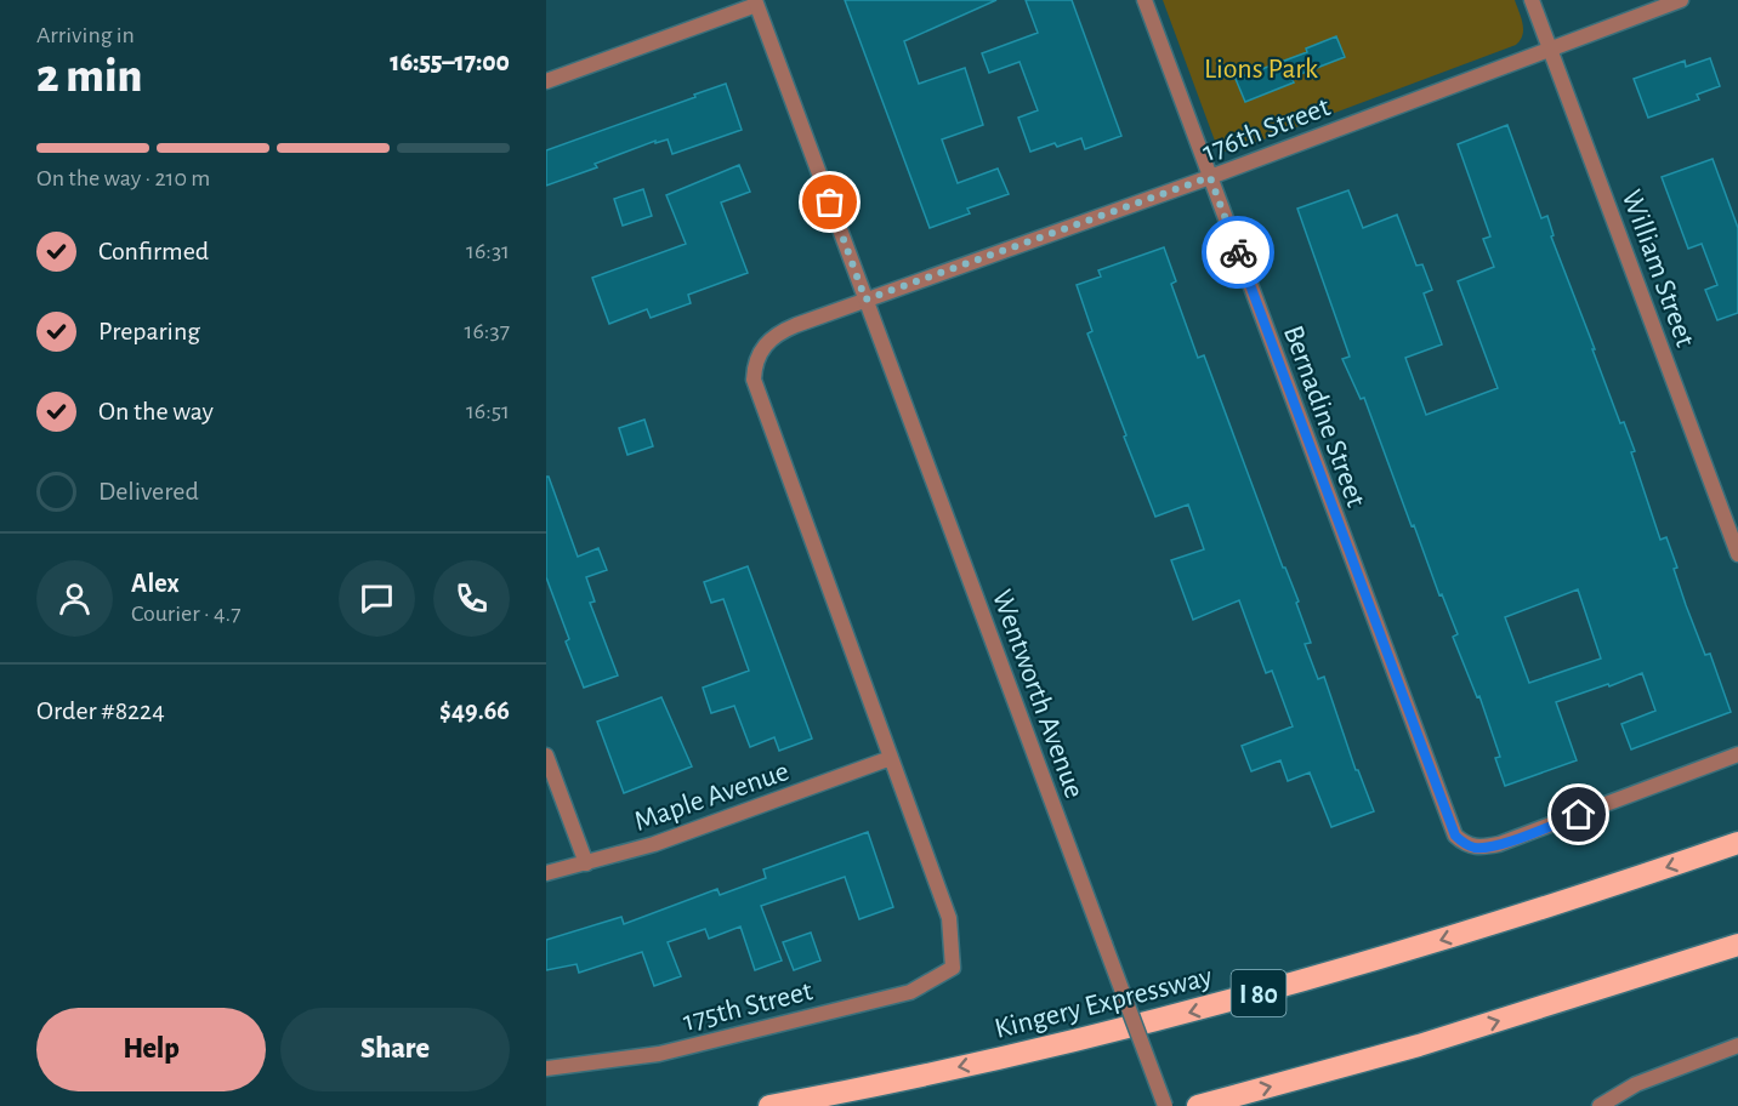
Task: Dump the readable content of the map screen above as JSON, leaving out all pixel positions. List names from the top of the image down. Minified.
{"streets":{"highway":["I 80","Kingery Expressway"],"street":["176th Street","William Street","Bernadine Street","Wentworth Avenue","Maple Avenue","175th Street"]},"crossings":[["176th Street","William Street"],["176th Street","Bernadine Street"],["176th Street","Wentworth Avenue"],["Maple Avenue","175th Street"]],"parks":["Lions Park"],"page":{"heading":["2 min","Arriving in","16:55–17:00"],"panel":["Alex","Courier · 4.7","Order #8224","$49.66"],"bar":"On the way · 210 m","list":[["Confirmed","16:31"],["Preparing","16:37"],["On the way","16:51"],"Delivered"],"buttons":["Help","Share"]}}
